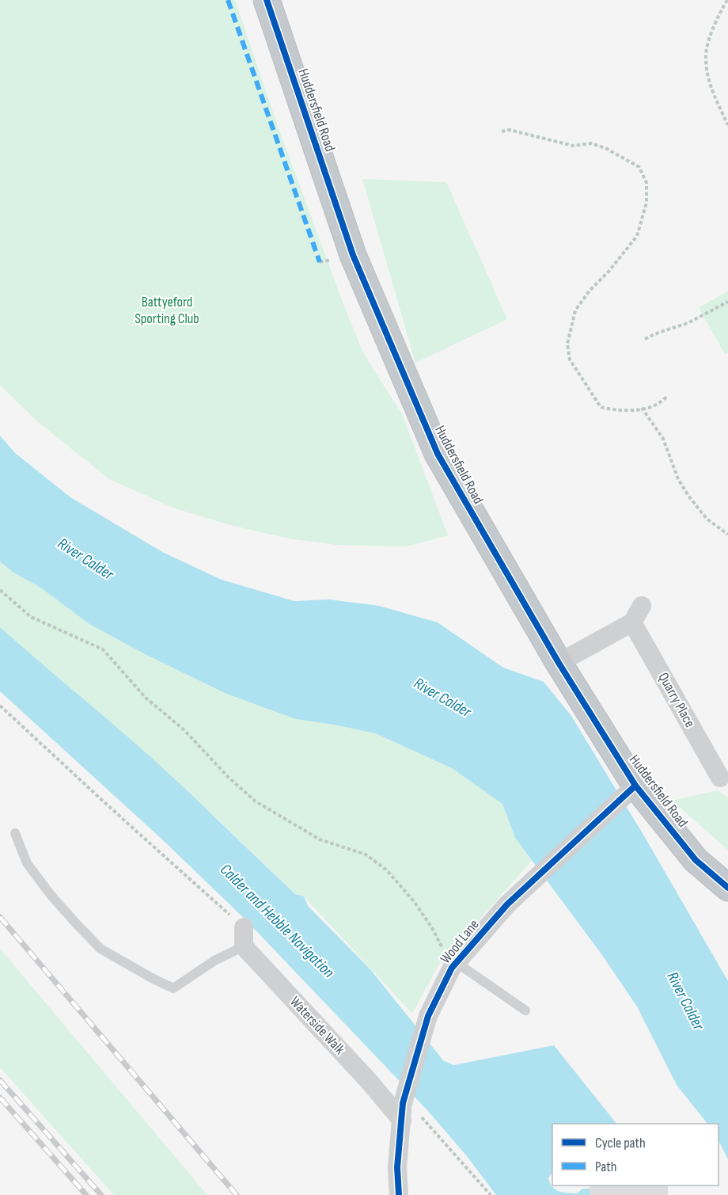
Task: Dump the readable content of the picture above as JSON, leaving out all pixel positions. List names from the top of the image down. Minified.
{"streets":{"highway":["Huddersfield Road"],"street":["Quarry Place","Wood Lane","Waterside Walk"]},"crossings":[["Huddersfield Road","Quarry Place"],["Huddersfield Road","Wood Lane"],["Wood Lane","Waterside Walk"]],"water":["River Calder","Calder and Hebble Navigation"],"parks":["Battyeford Sporting Club"],"legend":["Cycle path","Path"]}
